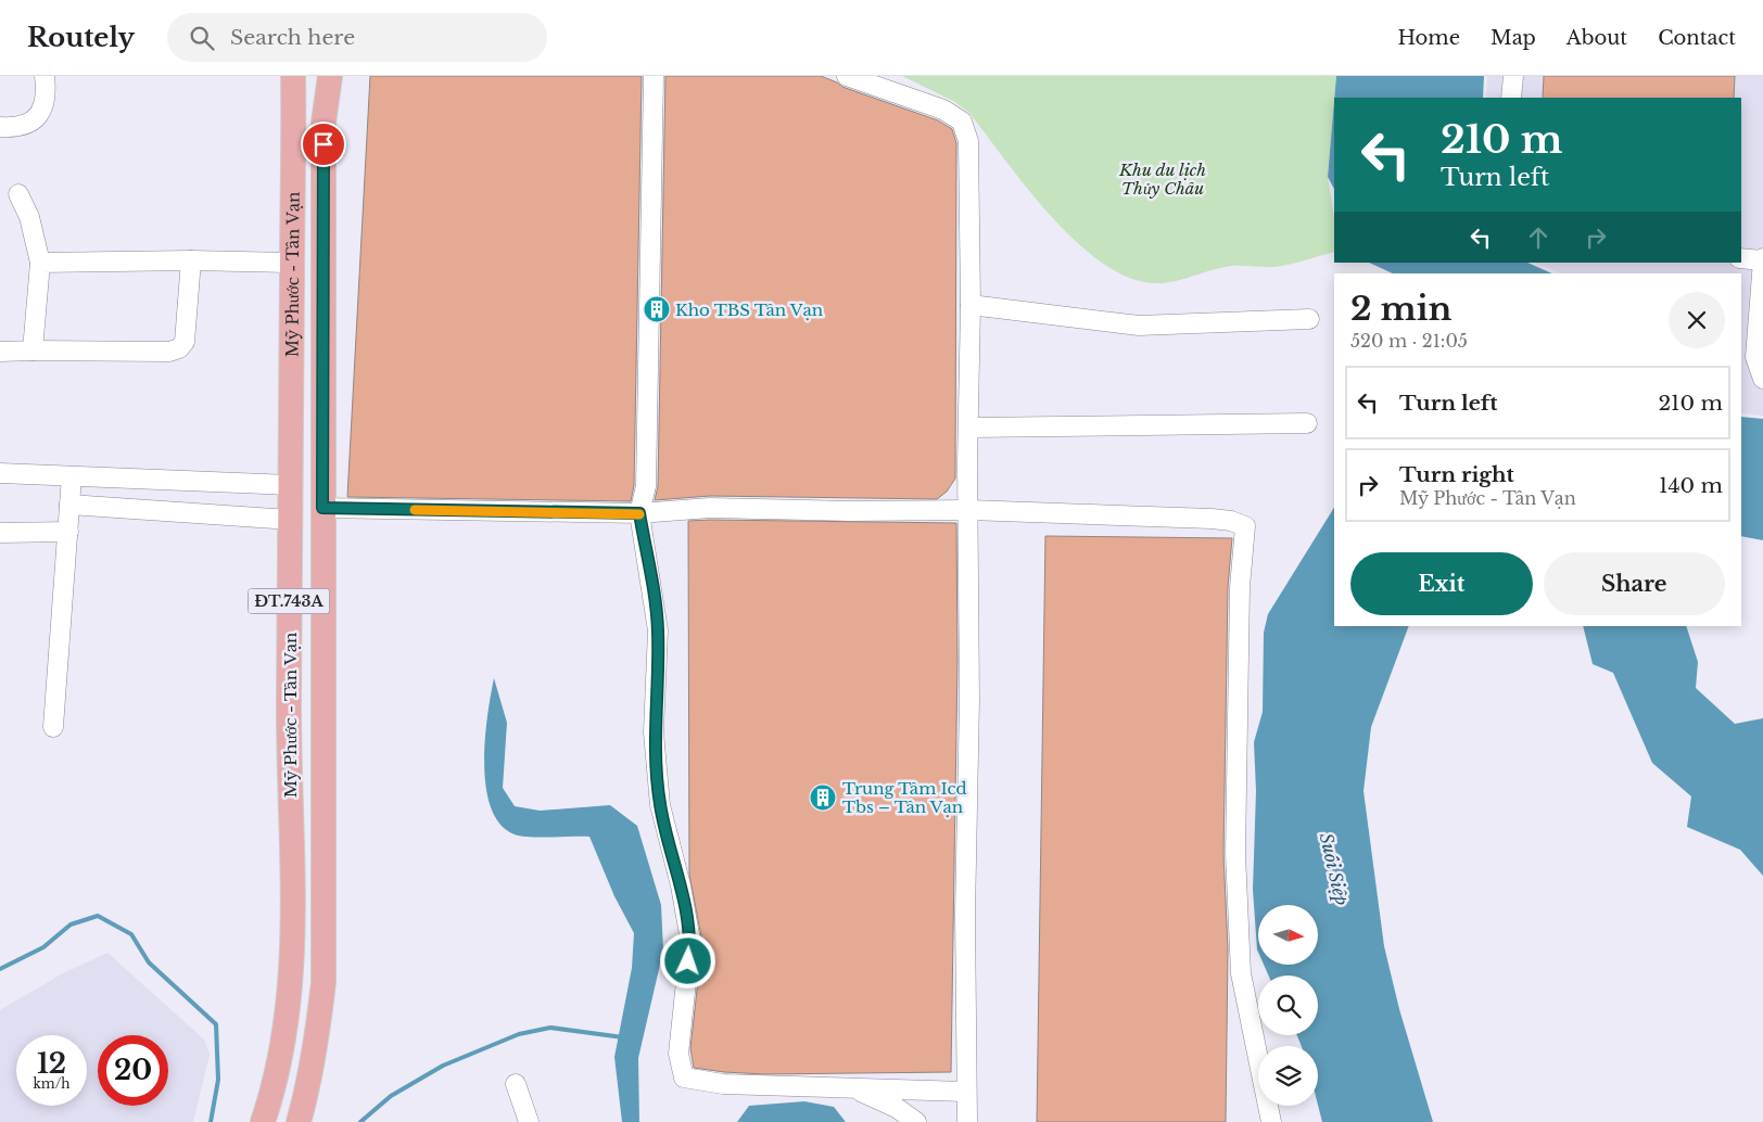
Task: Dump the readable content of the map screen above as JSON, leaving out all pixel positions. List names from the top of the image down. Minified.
{"streets":{"main road":["Mỹ Phước - Tân Vạn","ĐT.743A"]},"crossings":[["Mỹ Phước - Tân Vạn","ĐT.743A"]],"water":["Suối Siệp"],"parks":["Khu du lịch Thủy Châu"],"places":{"building":["Kho TBS Tân Vạn","Trung Tâm Icd Tbs – Tân Vạn"]},"north":"right","page":{"header":"Routely","search":"Search here","nav":["Home","Map","About","Contact"],"turn":["210 m","Turn left"],"heading":["2 min","520 m · 21:05"],"list":[{"name":"Turn left","value":"210 m"},{"name":"Turn right","note":"Mỹ Phước - Tân Vạn","value":"140 m"}],"buttons":["Exit","Share"],"speed":"12 km/h","limit":"20"}}
